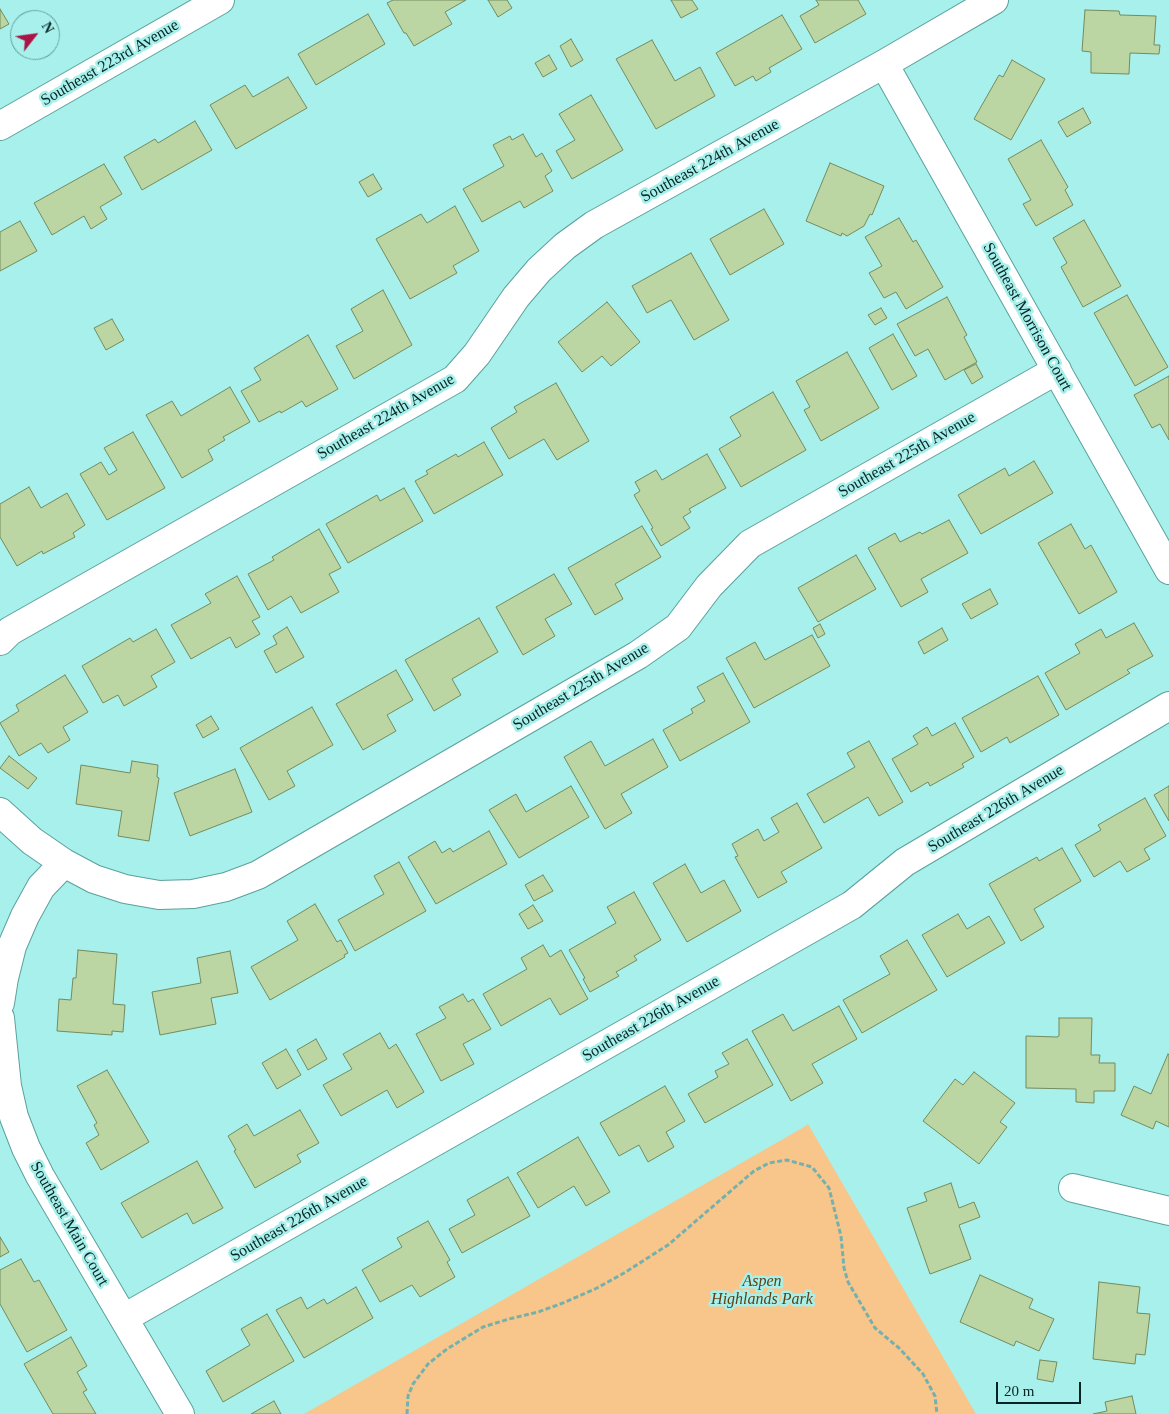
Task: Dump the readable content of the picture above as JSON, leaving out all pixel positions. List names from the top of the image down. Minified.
{"streets":{"street":["Southeast 223rd Avenue","Southeast 224th Avenue","Southeast Morrison Court","Southeast 225th Avenue","Southeast 226th Avenue","Southeast Main Court"]},"crossings":[["Southeast 224th Avenue","Southeast Morrison Court"],["Southeast Morrison Court","Southeast 225th Avenue"],["Southeast 226th Avenue","Southeast Main Court"]],"parks":["Aspen Highlands Park"],"scale_bar":"20 m","north":"top right"}
